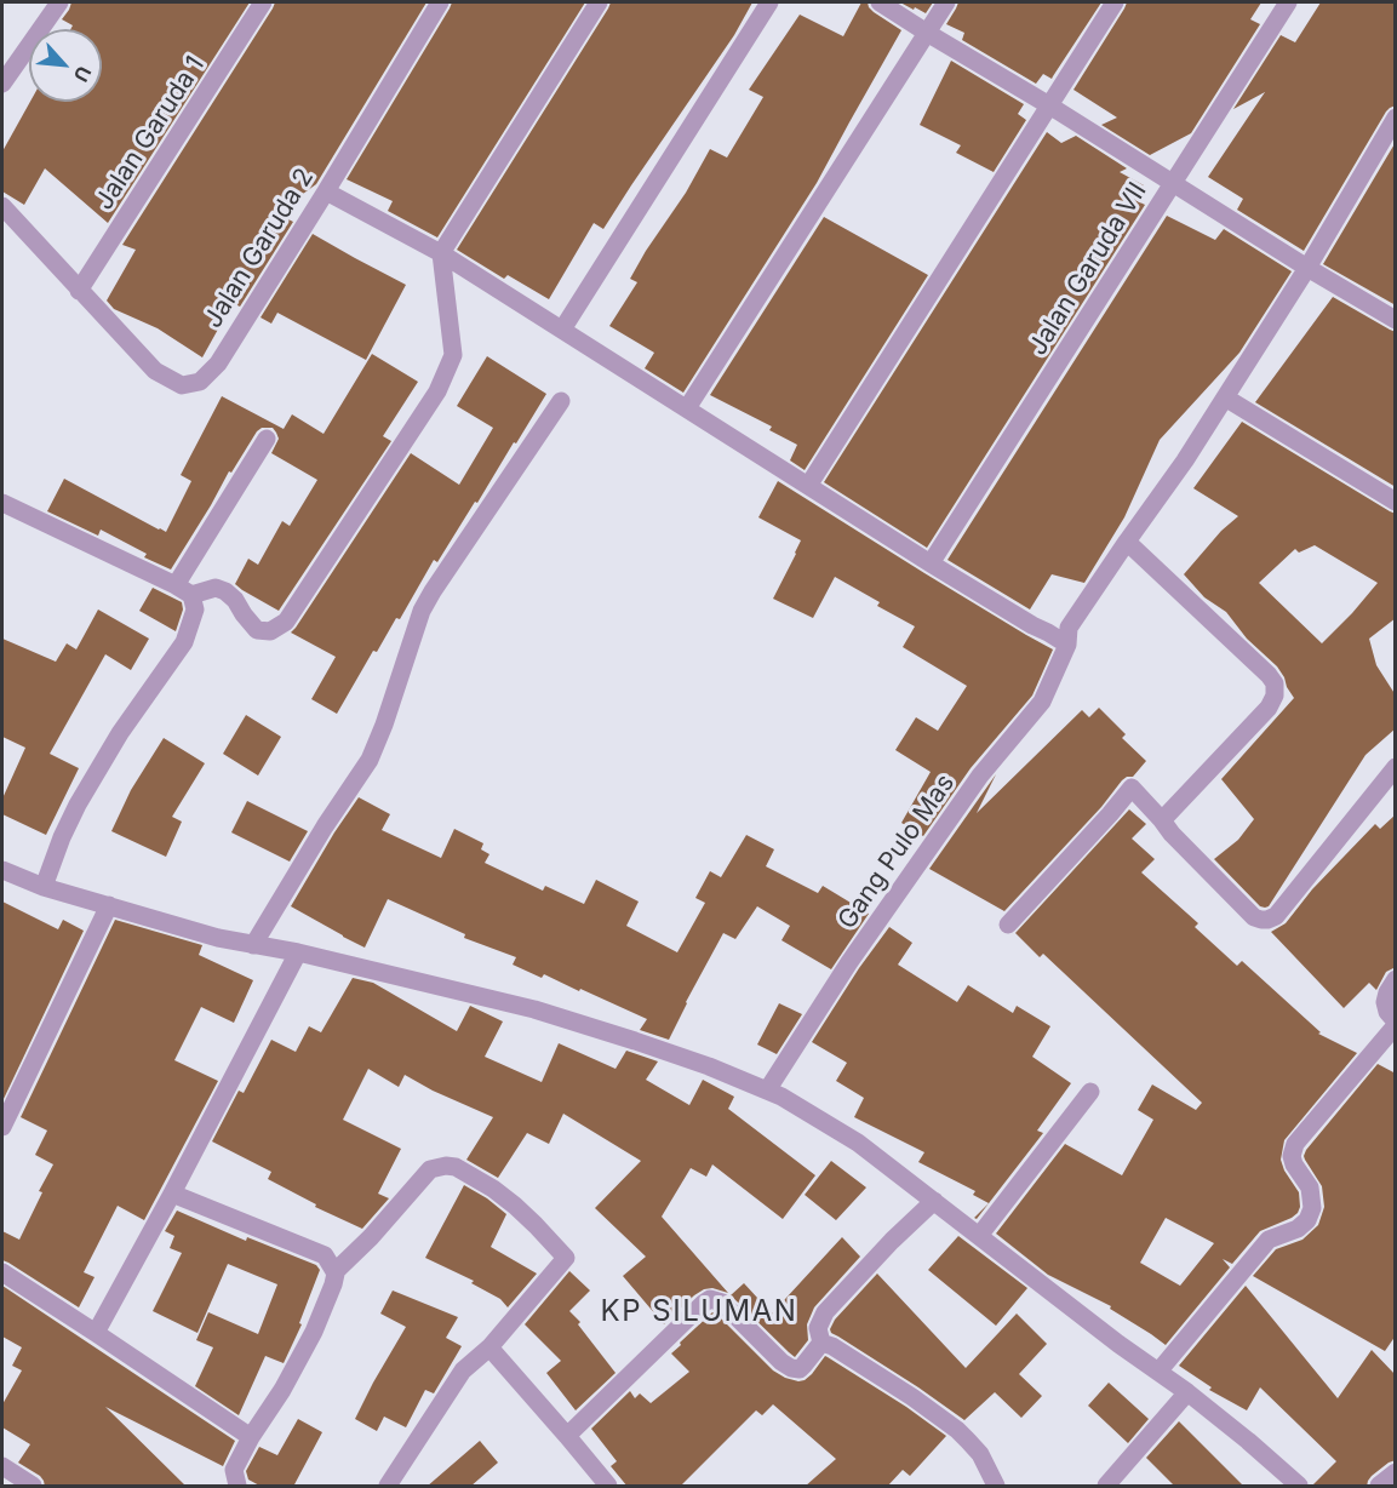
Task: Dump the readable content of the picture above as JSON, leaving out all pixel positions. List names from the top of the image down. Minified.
{"streets":{"street":["Jalan Garuda 1","Jalan Garuda 2","Jalan Garuda VII","Gang Pulo Mas"]},"crossings":[["Jalan Garuda 1","Jalan Garuda 2"]],"districts":["KP SILUMAN"],"north":"bottom right"}
